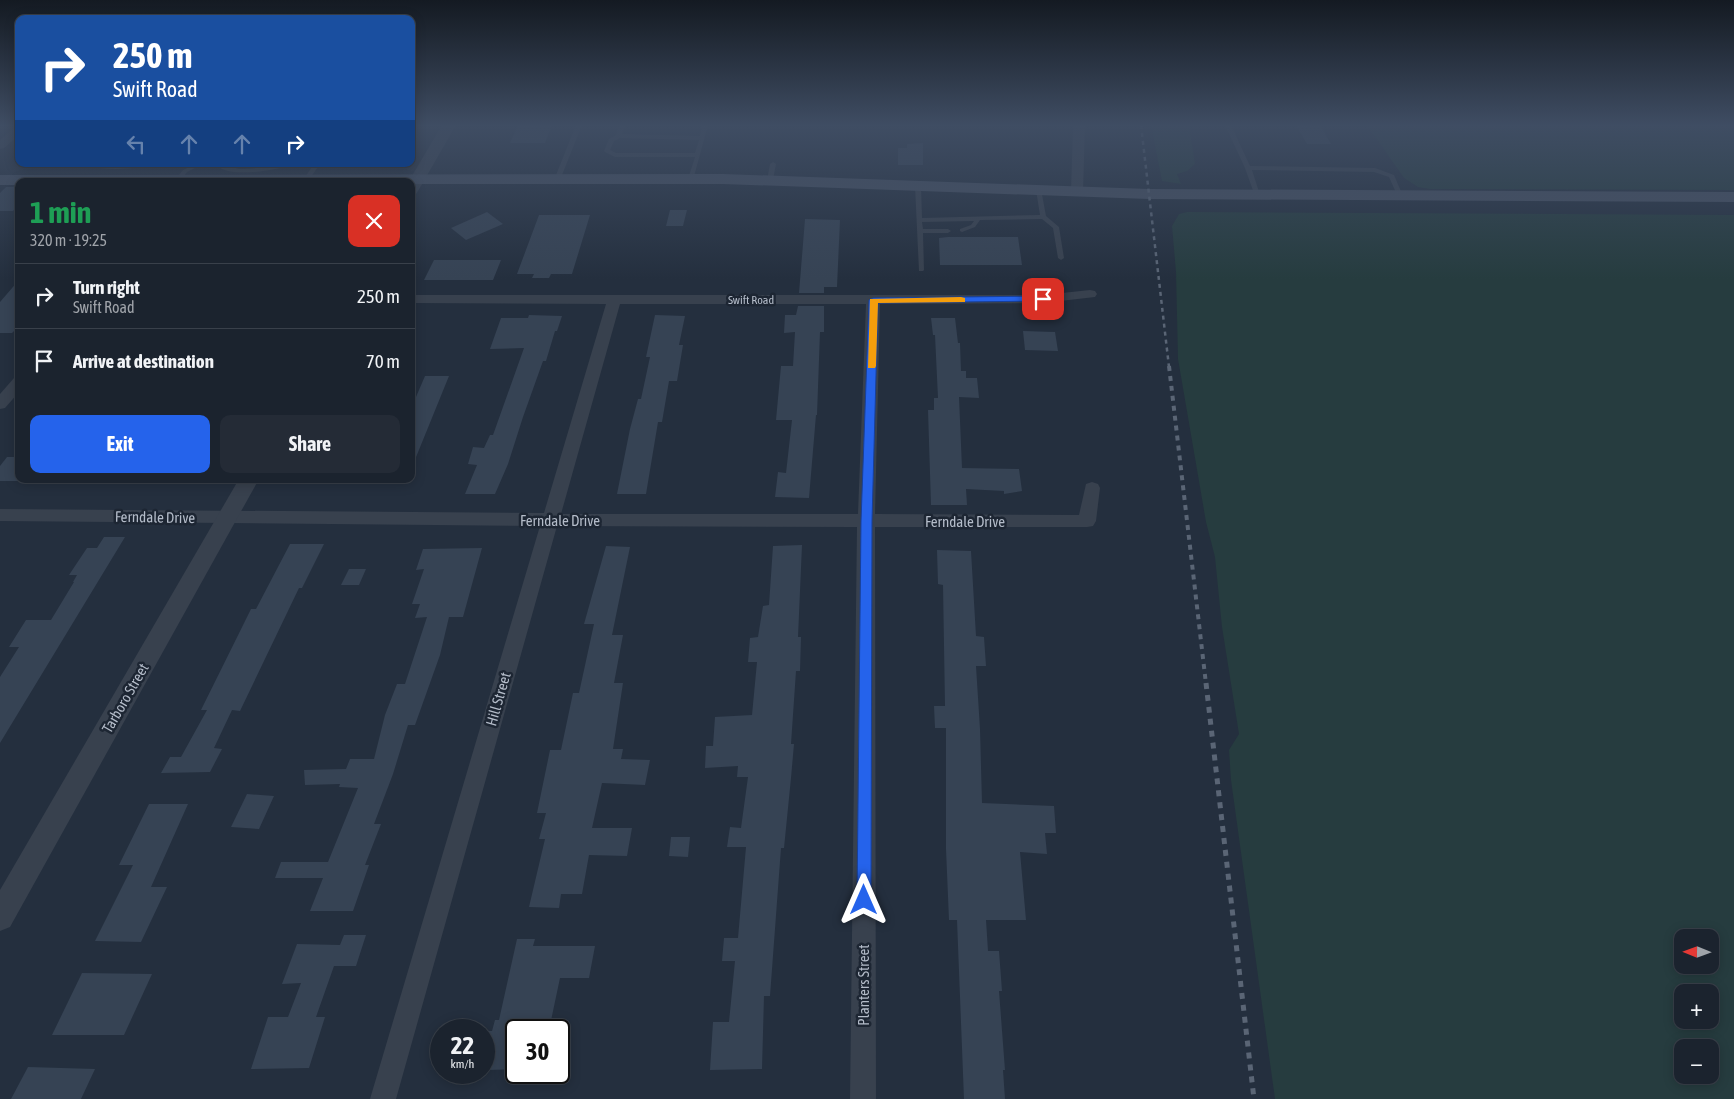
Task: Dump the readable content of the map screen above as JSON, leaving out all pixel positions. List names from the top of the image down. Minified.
{"streets":{"street":["Swift Road","Ferndale Drive","Tarboro Street","Hill Street","Planters Street"]},"crossings":[["Swift Road","Hill Street"],["Swift Road","Planters Street"],["Ferndale Drive","Tarboro Street"],["Ferndale Drive","Hill Street"],["Ferndale Drive","Planters Street"]],"north":"left","page":{"turn":["250 m","Swift Road"],"heading":["1 min","320 m · 19:25"],"list":[{"name":"Turn right","note":"Swift Road","value":"250 m"},{"name":"Arrive at destination","value":"70 m"}],"buttons":["Exit","Share"],"map_buttons":["+","−"],"speed":"22 km/h","limit":"30"}}
